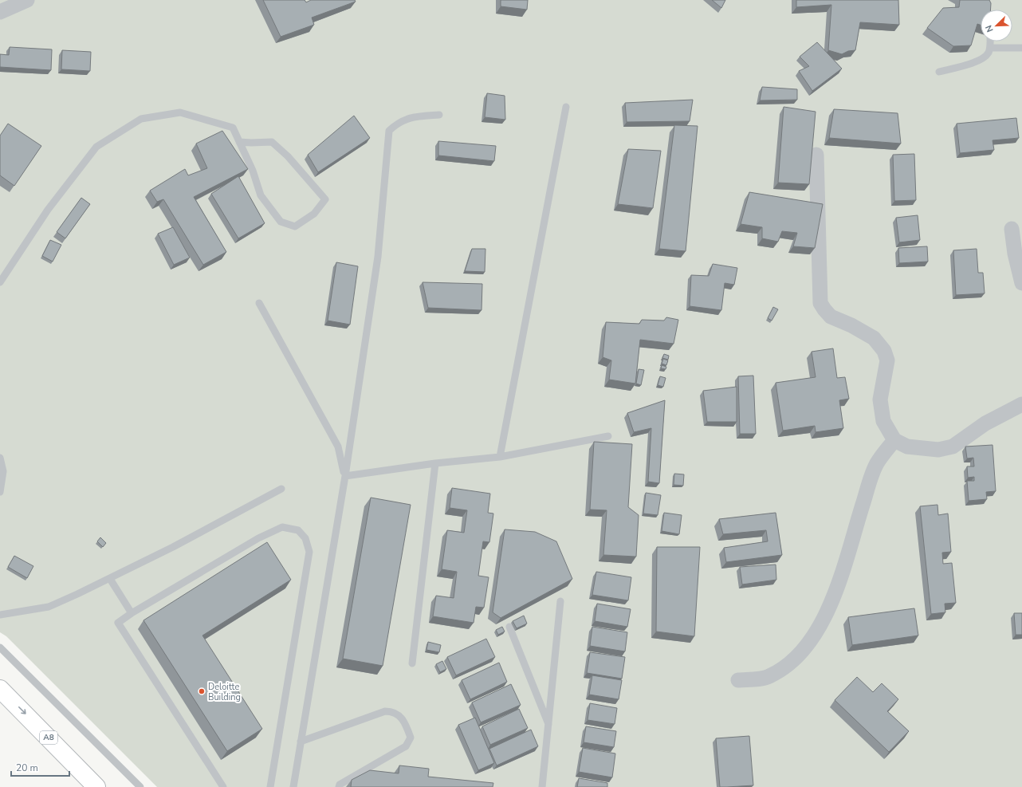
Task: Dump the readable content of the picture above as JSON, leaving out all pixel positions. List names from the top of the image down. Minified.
{"streets":{"highway":["A8"]},"places":["Deloitte Building"],"scale_bar":"20 m","north":"bottom left"}
